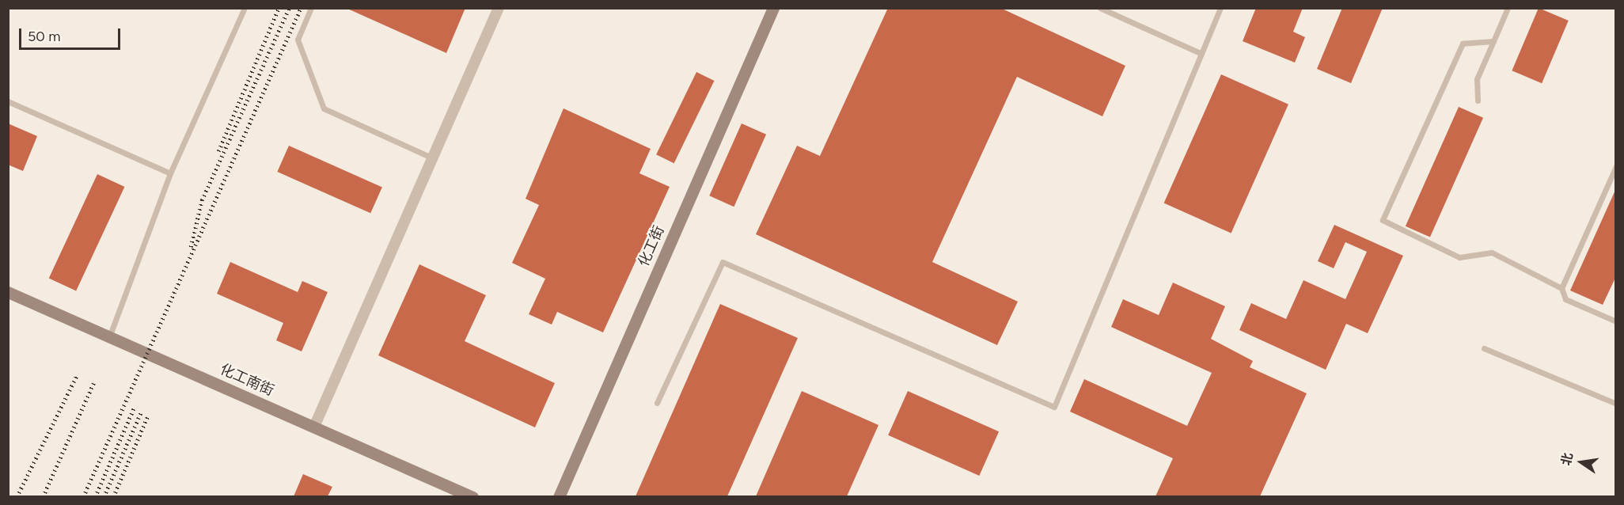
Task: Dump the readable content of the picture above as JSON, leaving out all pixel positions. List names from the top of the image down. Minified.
{"streets":{"street":["化工街","化工南街"]},"scale_bar":"50 m","north":"left"}
